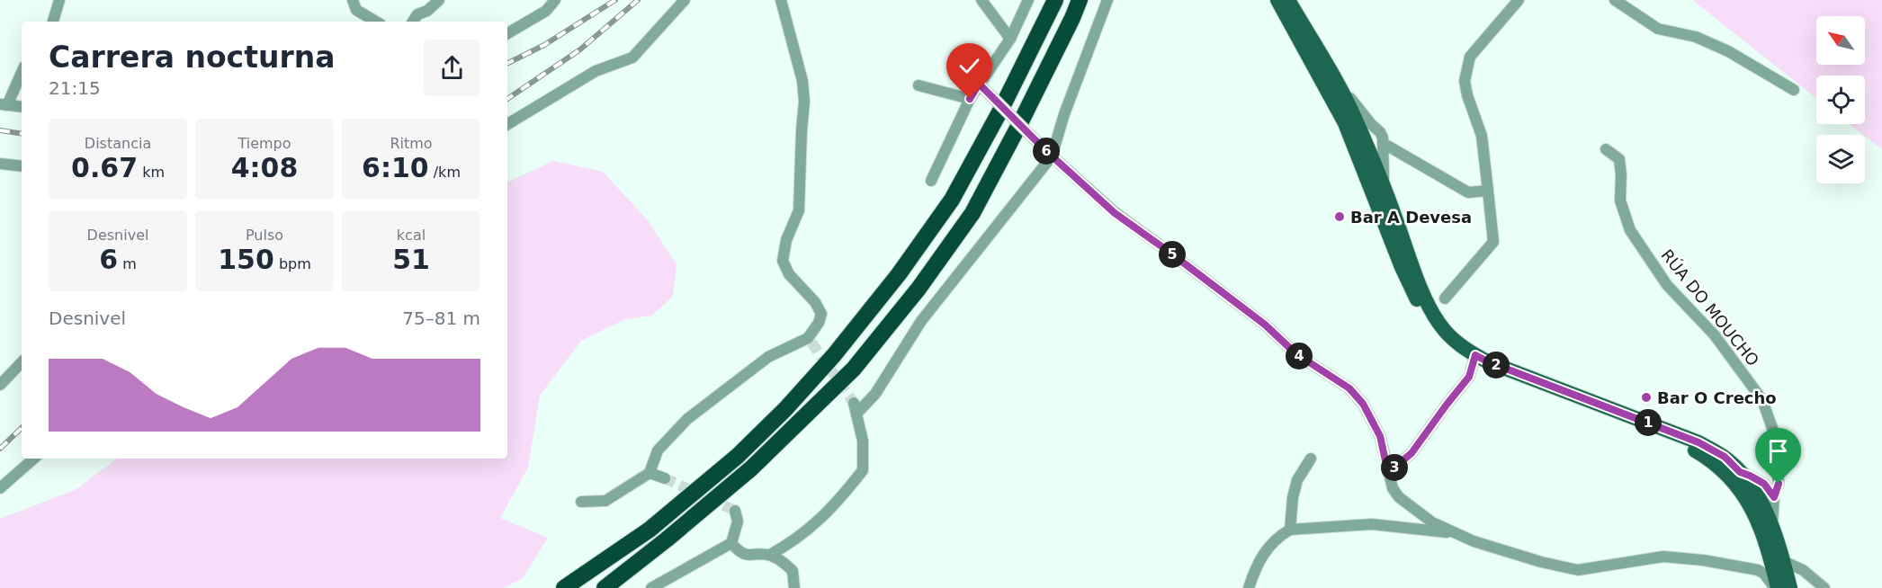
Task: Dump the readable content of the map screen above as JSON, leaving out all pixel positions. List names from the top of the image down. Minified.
{"streets":{"street":["RÚA DO MOUCHO"]},"places":["Bar A Devesa","Bar O Crecho"],"north":"top left","page":{"heading":["Carrera nocturna","21:15"],"stats":[["Distancia","0.67 km"],["Tiempo","4:08"],["Ritmo","6:10 /km"],["Desnivel","6 m"],["Pulso","150 bpm"],["kcal","51"]],"pins":["6","5","4","2","1","3"],"chart":["Desnivel","75–81 m"]}}
